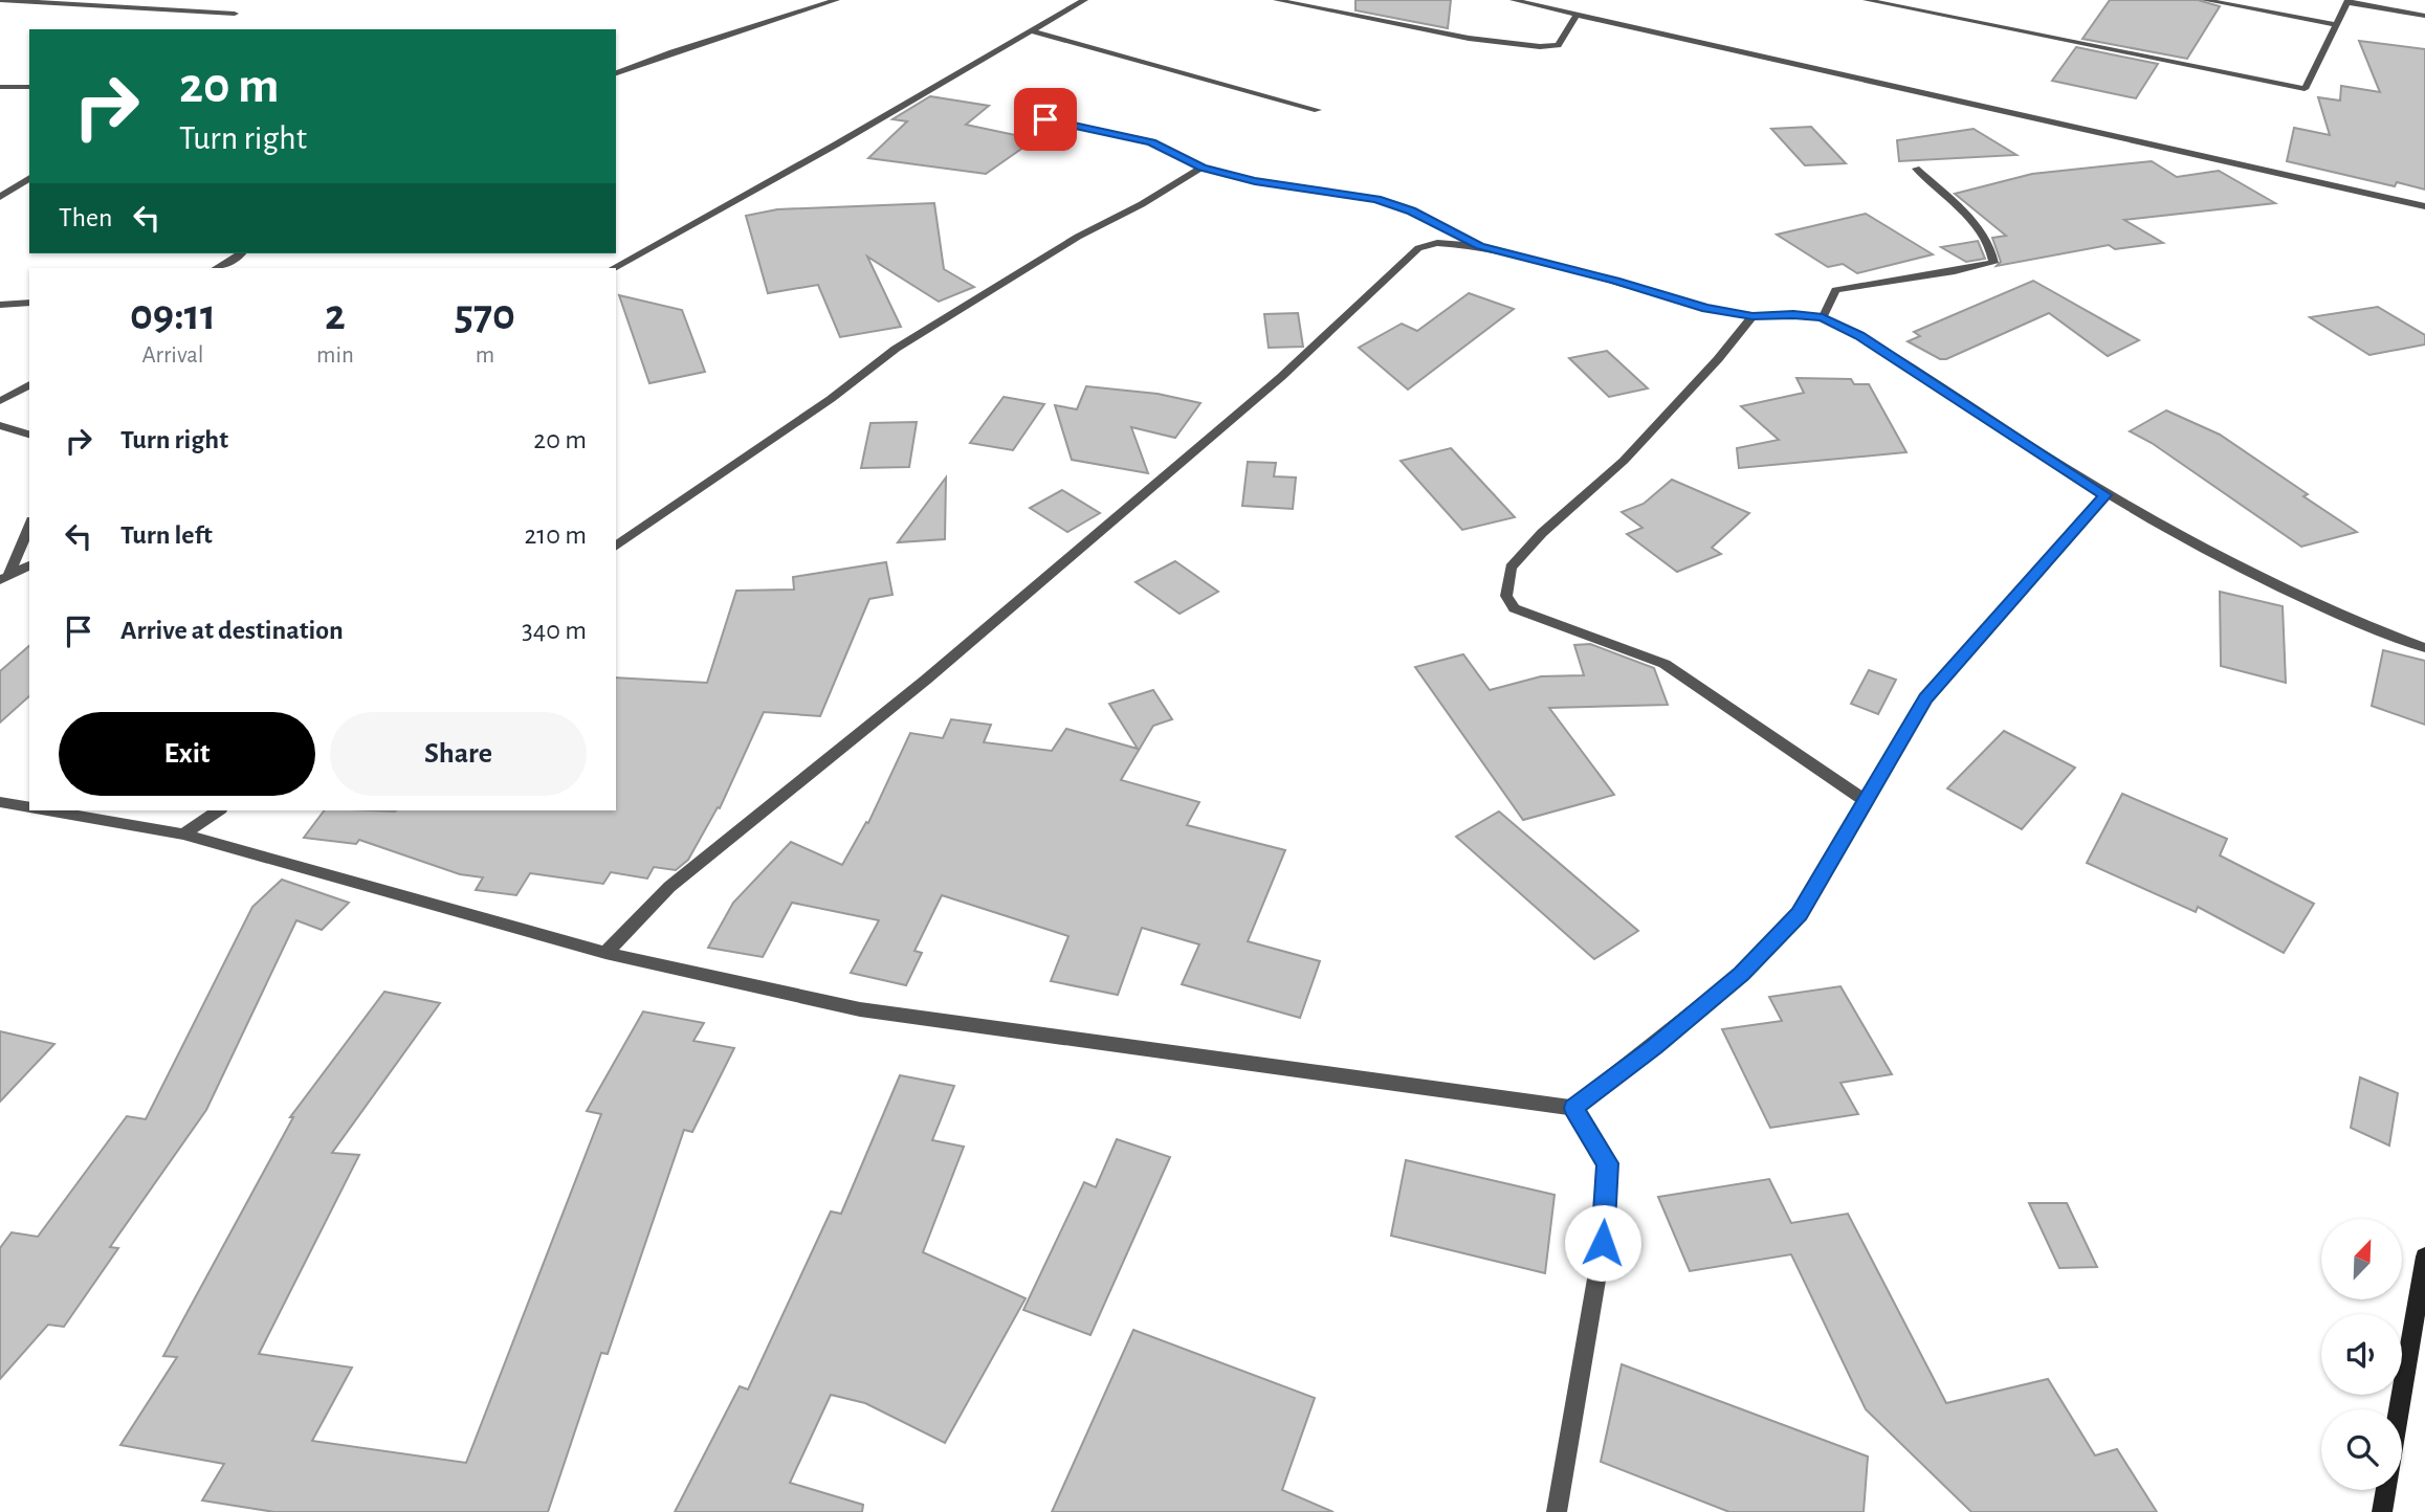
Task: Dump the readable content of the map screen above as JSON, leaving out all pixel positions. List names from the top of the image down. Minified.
{"north":"top right","page":{"turn":["20 m","Turn right"],"then":"Then","eta":["09:11","Arrival","2","min","570","m"],"list":[{"name":"Turn right","value":"20 m"},{"name":"Turn left","value":"210 m"},{"name":"Arrive at destination","value":"340 m"}],"buttons":["Exit","Share"]}}
